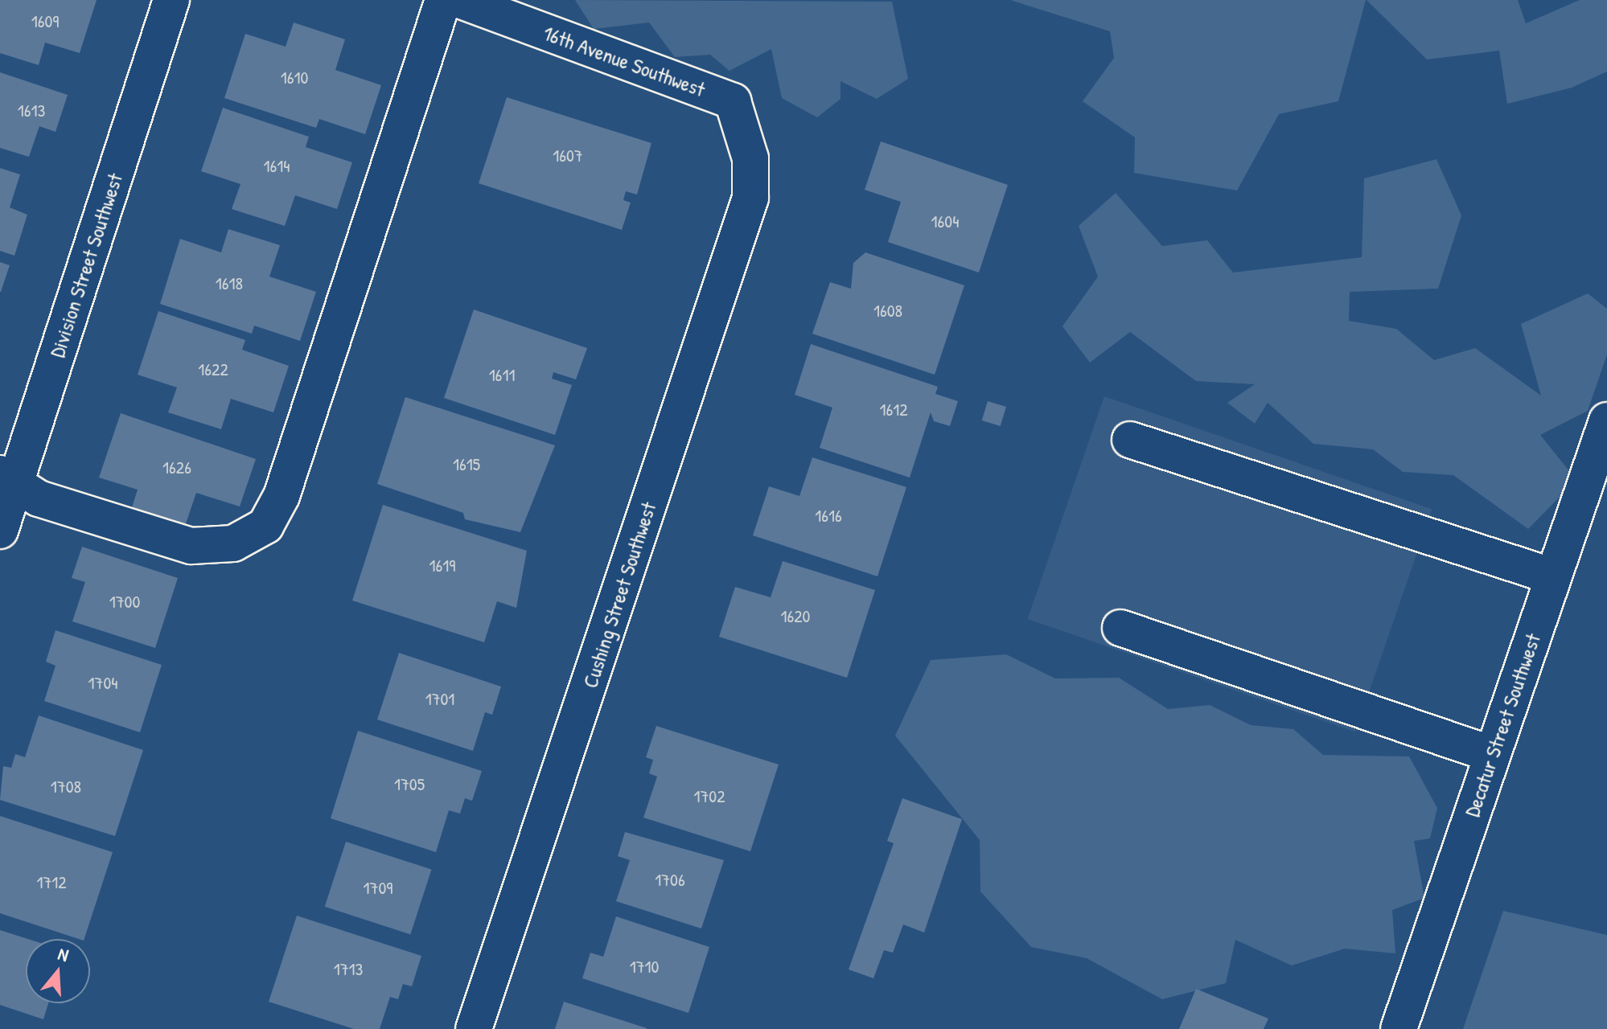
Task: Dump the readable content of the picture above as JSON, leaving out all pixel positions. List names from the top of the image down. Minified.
{"streets":{"street":["16th Avenue Southwest","Division Street Southwest","Cushing Street Southwest","Decatur Street Southwest"]},"crossings":[["16th Avenue Southwest","Cushing Street Southwest"]],"house_numbers":["1609","1610","1613","1607","1614","1604","1618","1608","1622","1611","1612","1615","1626","1616","1619","1700","1620","1704","1701","1705","1708","1702","1706","1712","1709","1710","1713"],"north":"top"}
